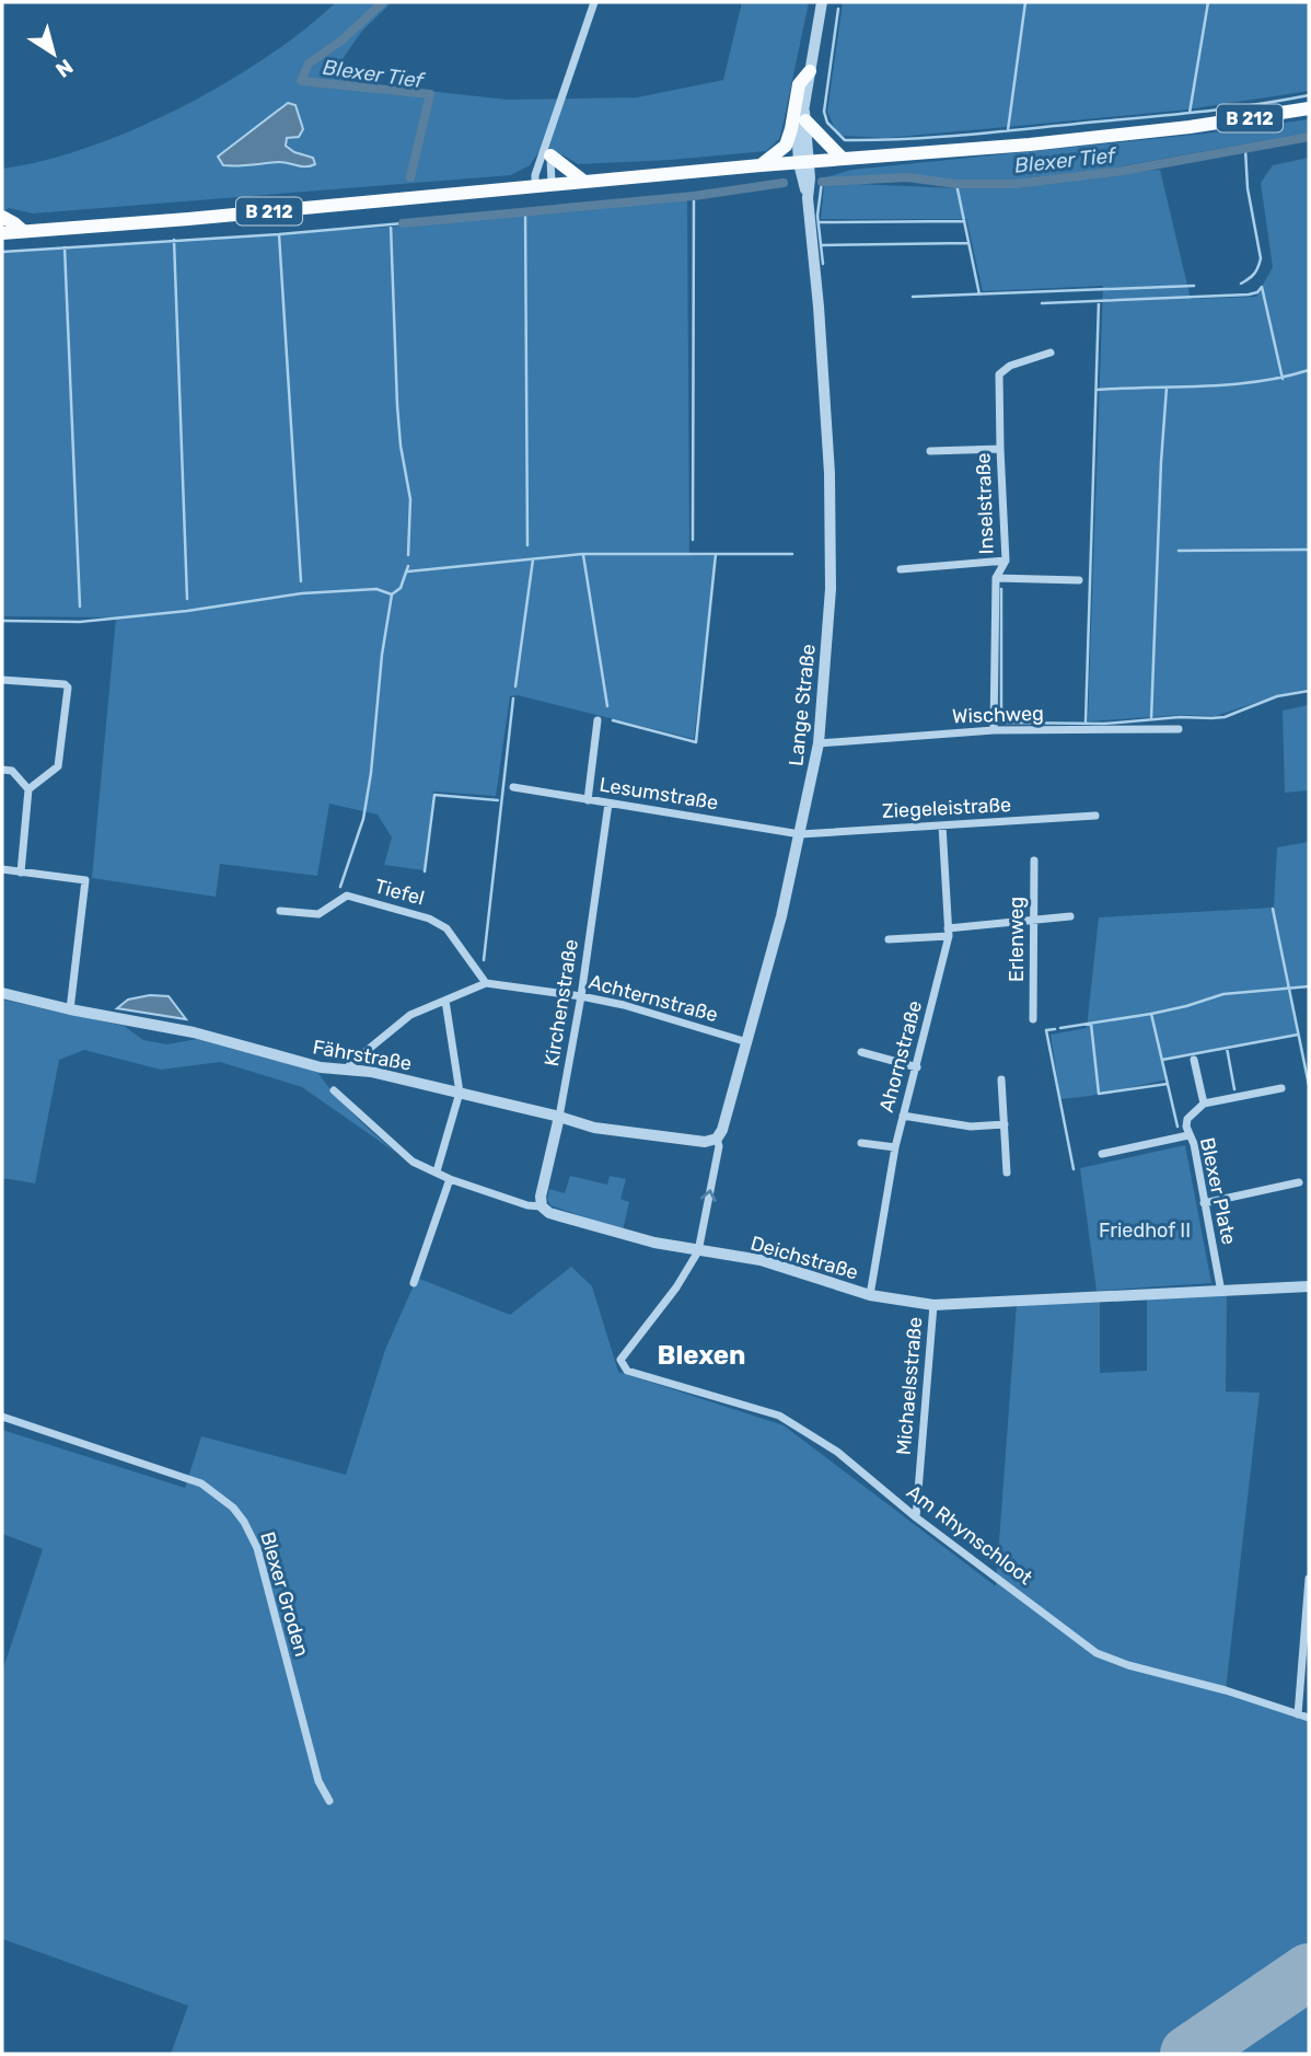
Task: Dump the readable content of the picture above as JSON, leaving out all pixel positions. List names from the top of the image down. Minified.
{"streets":{"main road":["B 212"],"street":["Inselstraße","Lange Straße","Wischweg","Lesumstraße","Ziegeleistraße","Tiefel","Erlenweg","Achternstraße","Kirchenstraße","Fährstraße","Ahornstraße","Blexer Plate","Deichstraße","Michaelsstraße","Am Rhynschloot","Blexer Groden"]},"crossings":[["B 212","Lange Straße"],["Inselstraße","Wischweg"],["Lange Straße","Wischweg"],["Lange Straße","Lesumstraße"],["Lange Straße","Ziegeleistraße"],["Lange Straße","Achternstraße"],["Lange Straße","Fährstraße"],["Lange Straße","Deichstraße"],["Lange Straße","Am Rhynschloot"],["Lesumstraße","Ziegeleistraße"],["Lesumstraße","Kirchenstraße"],["Ziegeleistraße","Ahornstraße"],["Tiefel","Achternstraße"],["Achternstraße","Kirchenstraße"],["Kirchenstraße","Fährstraße"],["Kirchenstraße","Deichstraße"],["Ahornstraße","Deichstraße"],["Blexer Plate","Deichstraße"],["Deichstraße","Michaelsstraße"],["Deichstraße","Am Rhynschloot"],["Michaelsstraße","Am Rhynschloot"]],"districts":["Blexen"],"water":["Blexer Tief"],"parks":["Friedhof II"],"north":"bottom right"}
